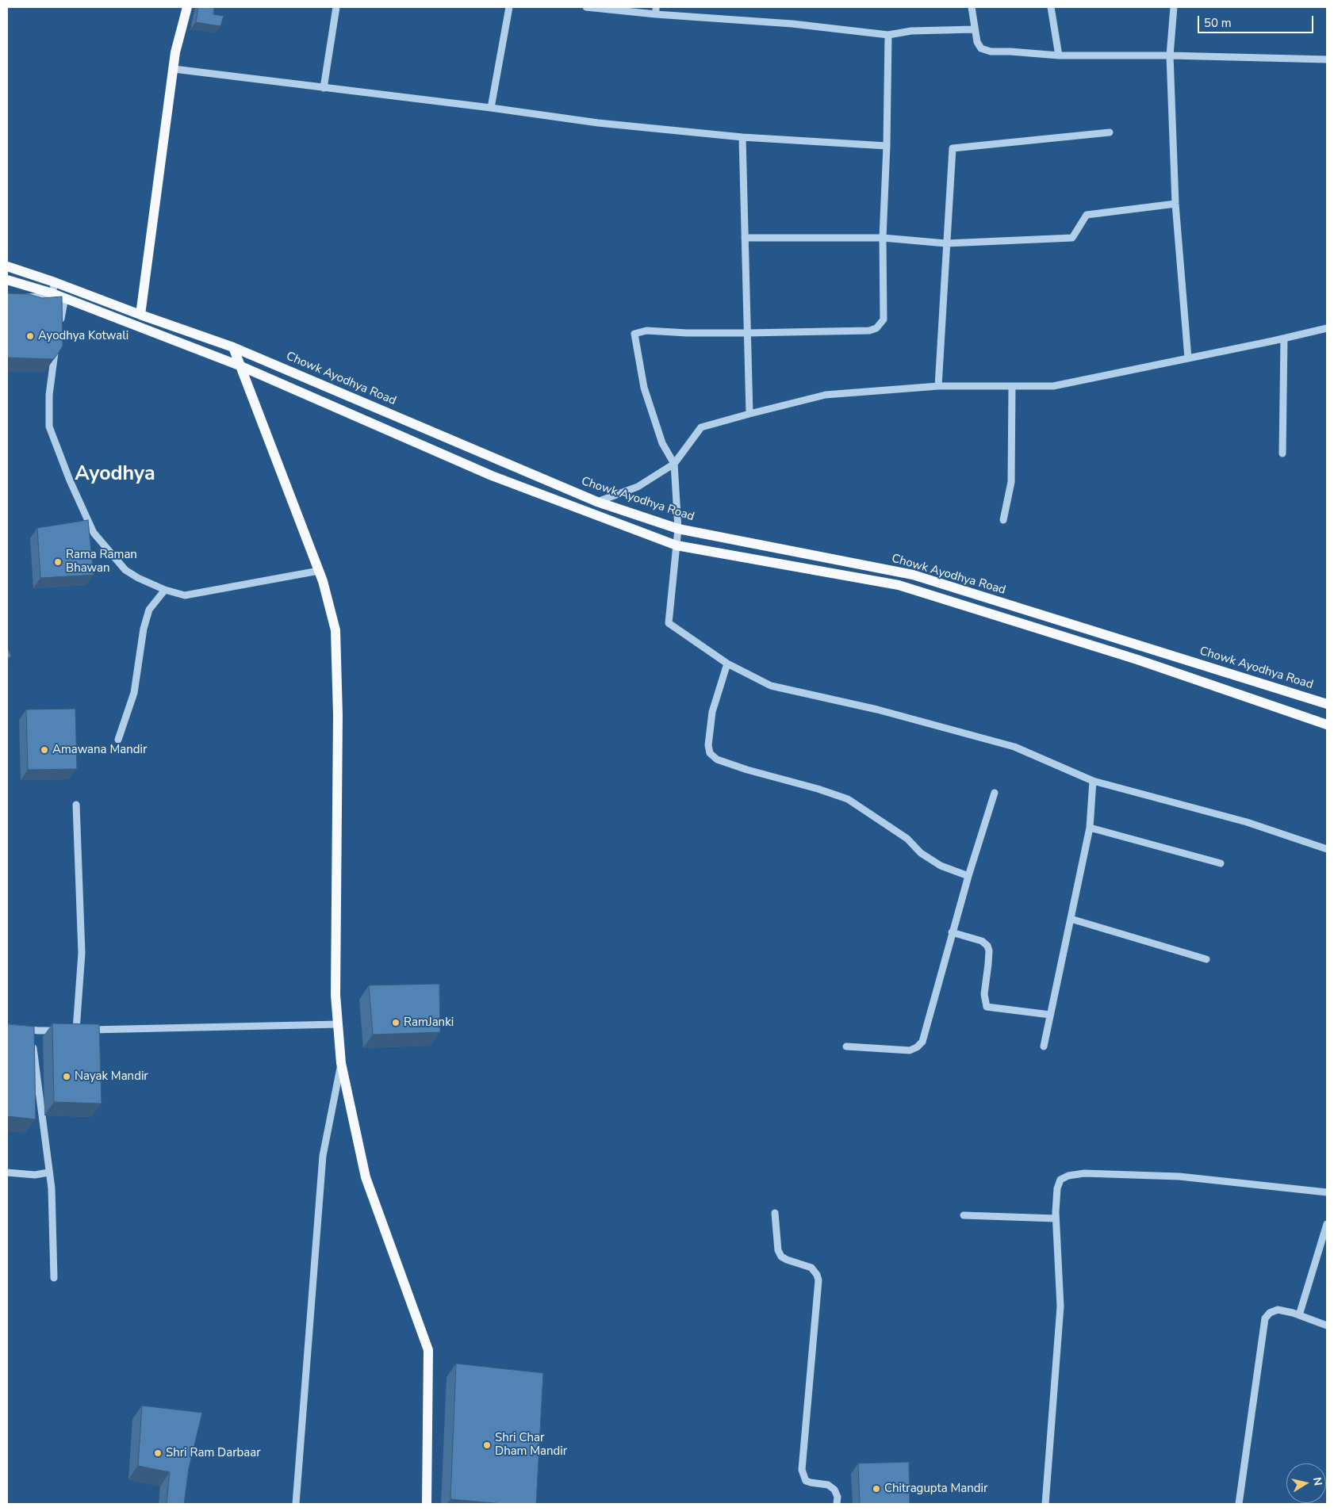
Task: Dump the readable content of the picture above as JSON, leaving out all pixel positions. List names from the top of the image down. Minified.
{"streets":{"main road":["Chowk Ayodhya Road"]},"districts":["Ayodhya"],"places":["Ayodhya Kotwali","Rama Raman Bhawan","Amawana Mandir","RamJanki","Nayak Mandir","Shri Char Dham Mandir","Shri Ram Darbaar","Chitragupta Mandir"],"scale_bar":"50 m","north":"right"}
